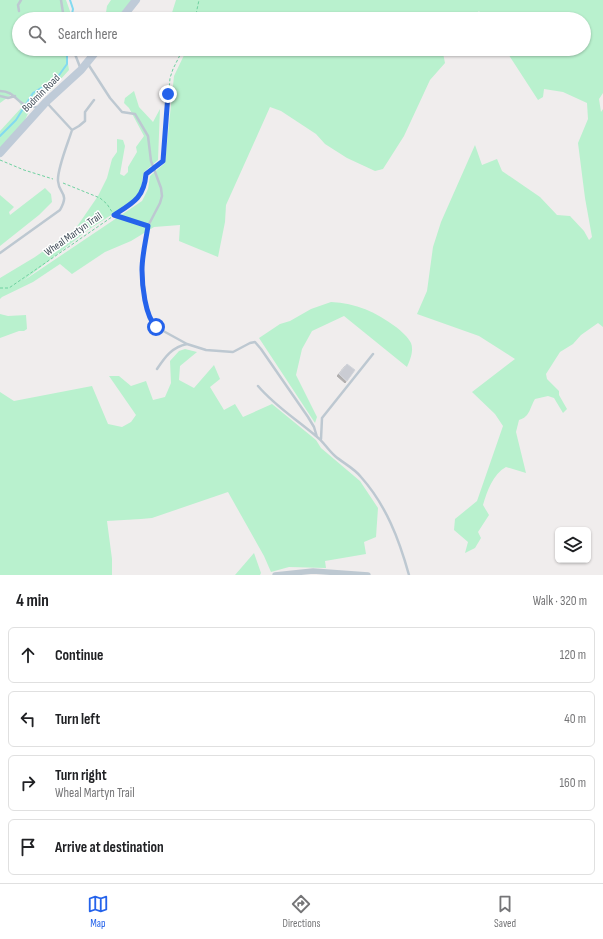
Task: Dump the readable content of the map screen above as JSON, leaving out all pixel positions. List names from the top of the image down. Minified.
{"streets":{"main road":["Bodmin Road"],"path":["Wheal Martyn Trail"]},"page":{"search":"Search here","heading":["4 min","Walk · 320 m"],"list":[["Continue","120 m"],["Turn left","40 m"],["Turn right","Wheal Martyn Trail","160 m"],"Arrive at destination"],"nav":["Map","Directions","Saved"]}}
